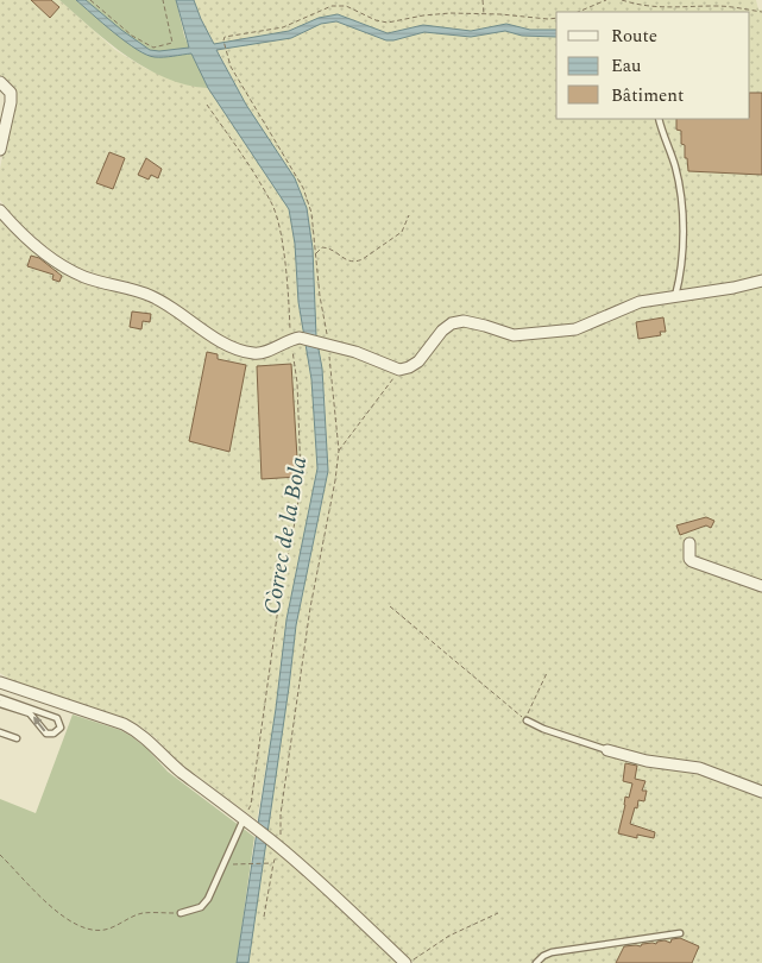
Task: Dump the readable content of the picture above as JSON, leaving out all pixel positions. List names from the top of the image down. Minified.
{"water":["Còrrec de la Bola"],"legend":["Route","Eau","Bâtiment"]}
